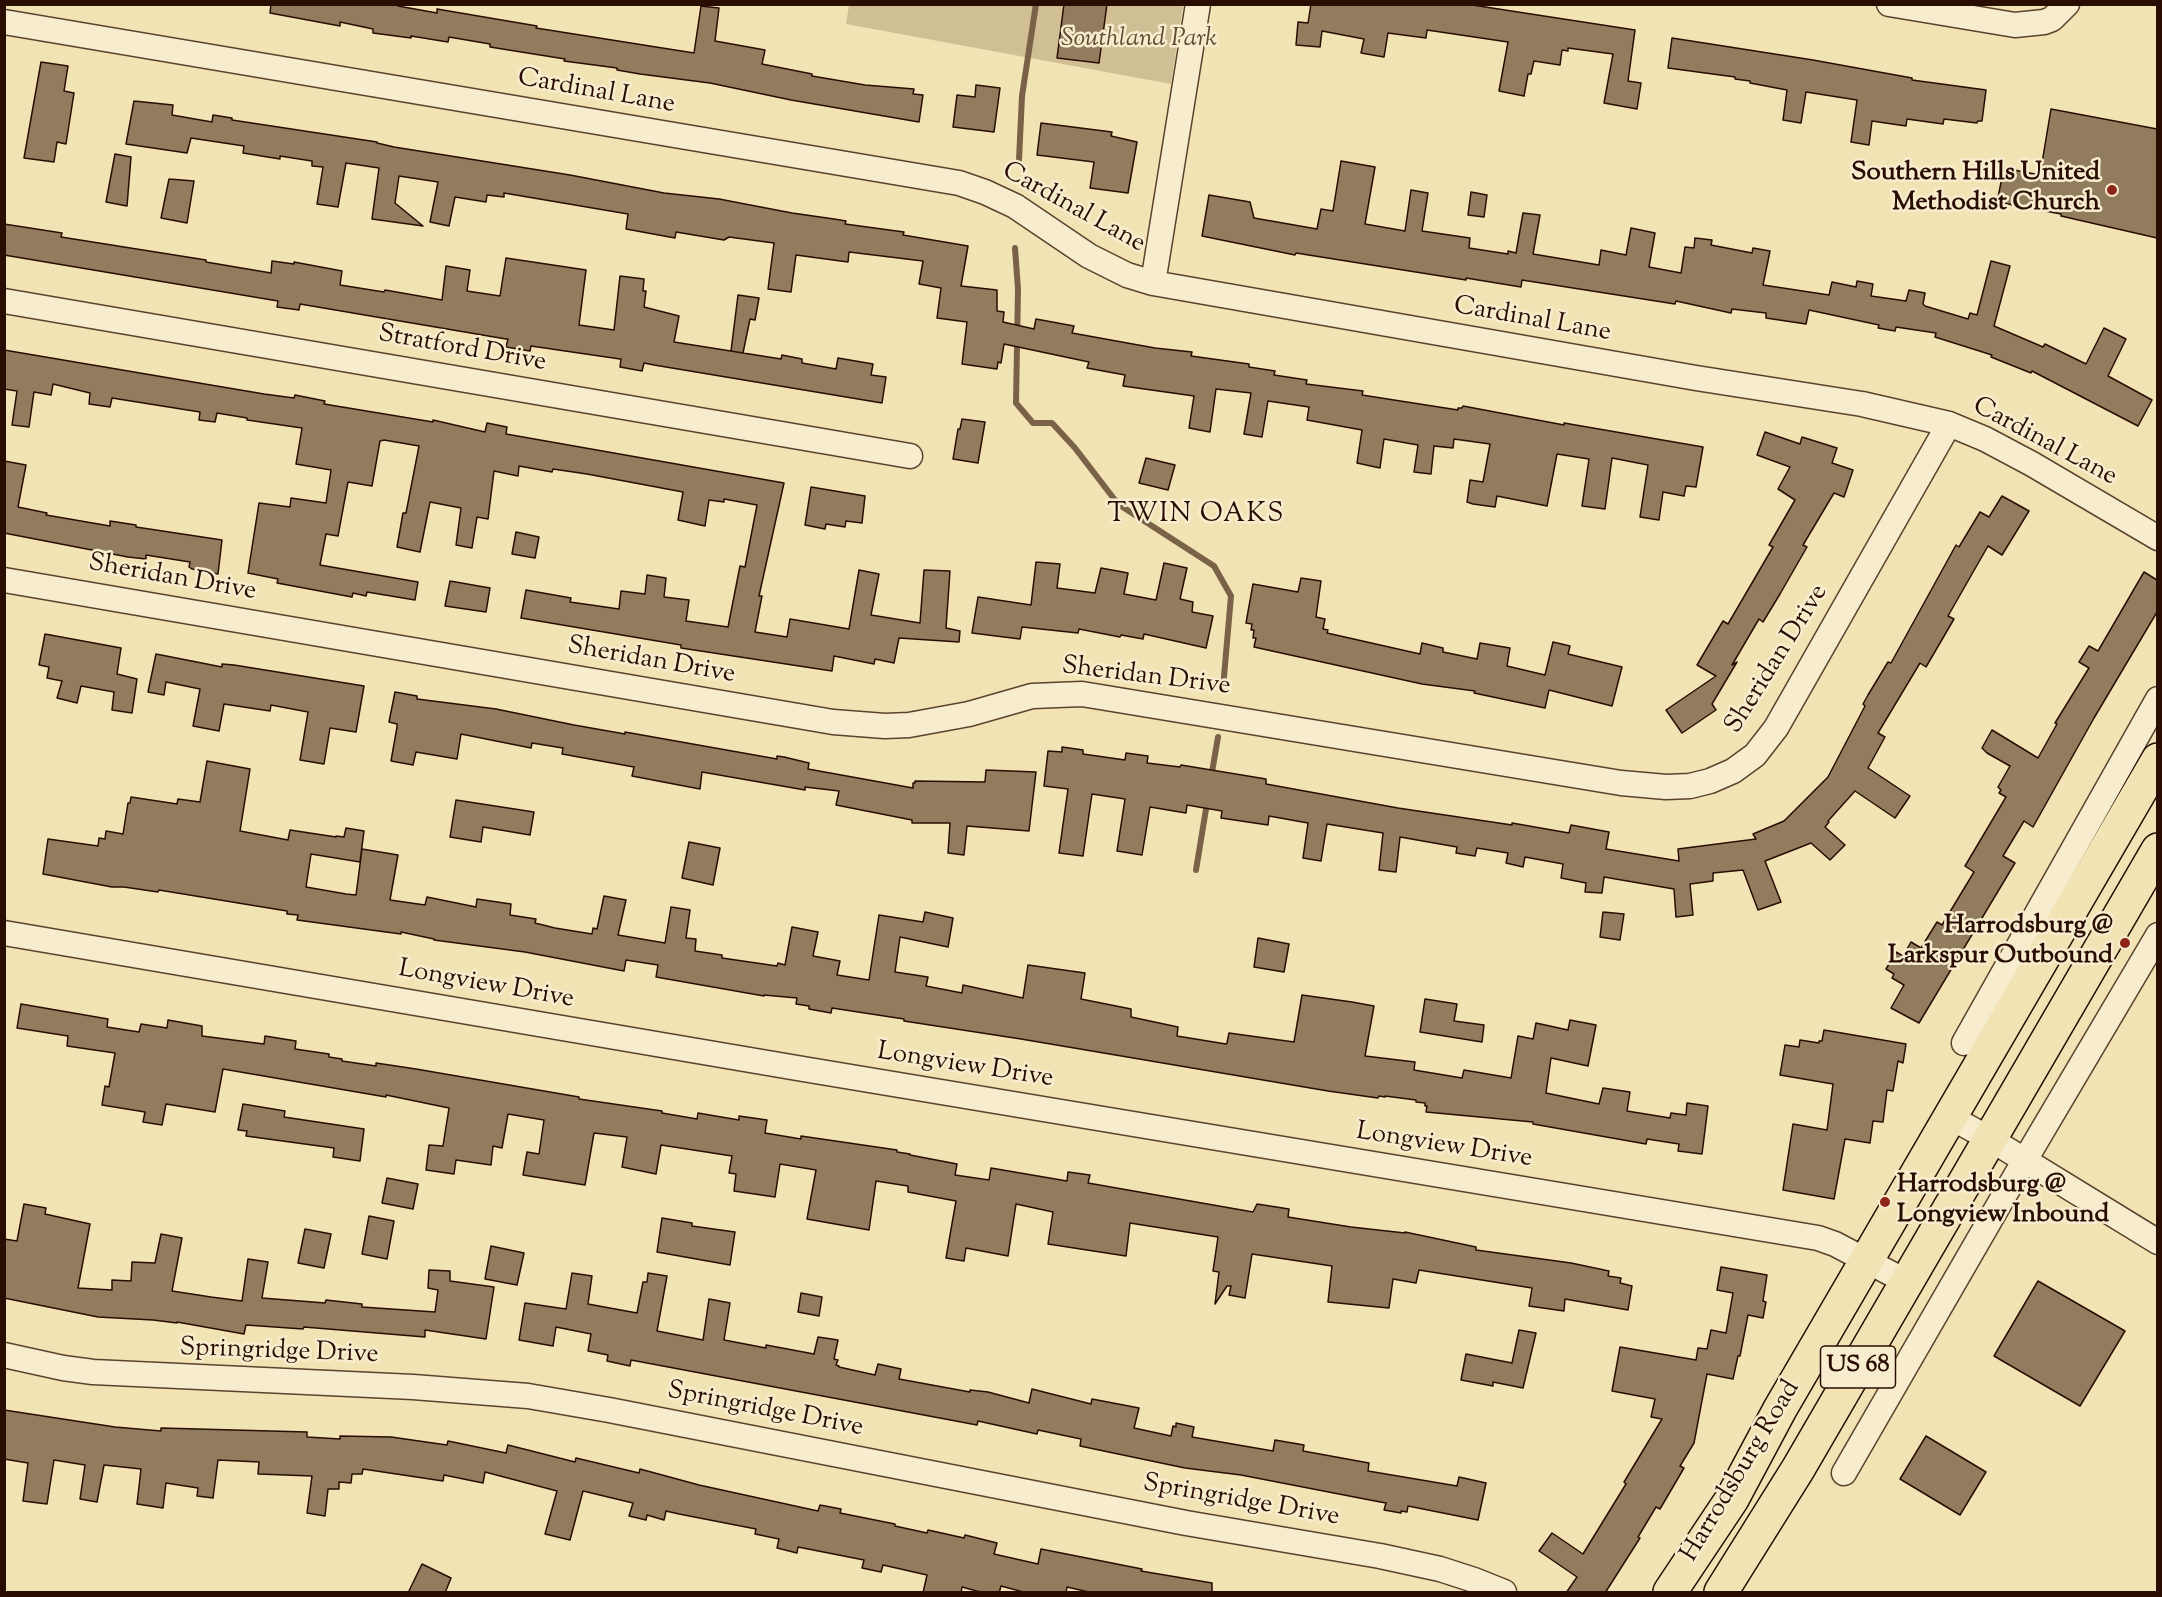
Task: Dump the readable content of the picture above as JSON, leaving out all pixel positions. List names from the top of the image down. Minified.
{"streets":{"main road":["US 68","Harrodsburg Road"],"street":["Cardinal Lane","Stratford Drive","Sheridan Drive","Longview Drive","Springridge Drive"]},"crossings":[["Cardinal Lane","Sheridan Drive"],["Longview Drive","Harrodsburg Road"]],"districts":["TWIN OAKS"],"parks":["Southland Park"],"places":["Southern Hills United Methodist Church","Harrodsburg @ Larkspur Outbound","Harrodsburg @ Longview Inbound"]}
